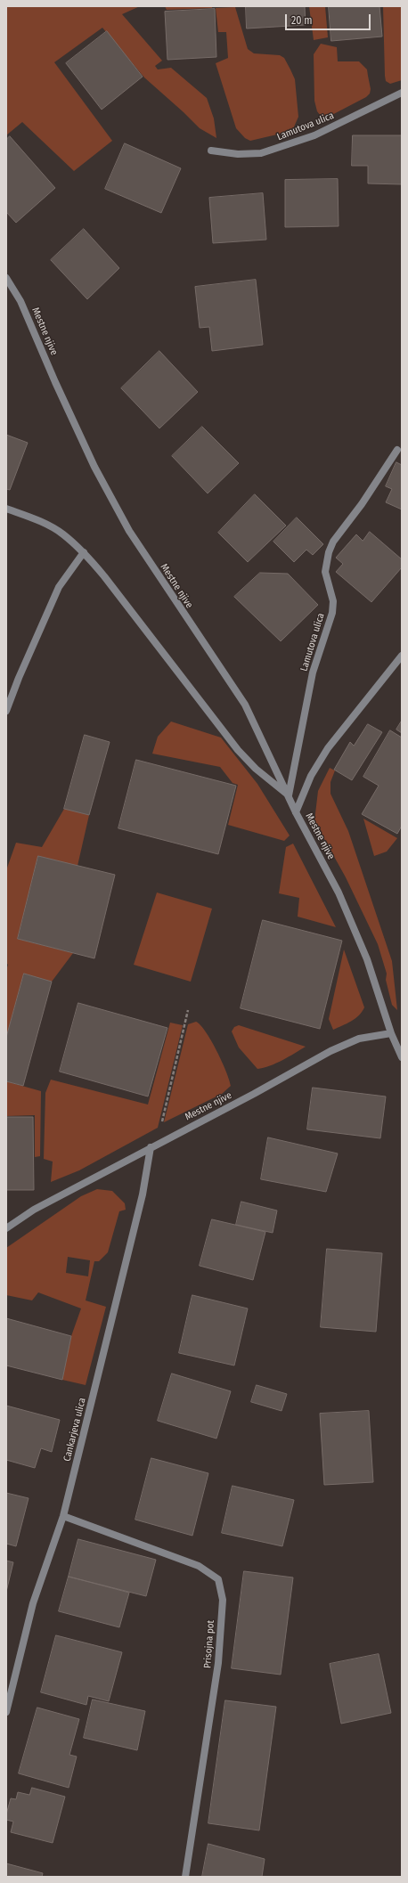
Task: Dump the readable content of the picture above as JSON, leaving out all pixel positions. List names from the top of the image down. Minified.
{"streets":{"street":["Lamutova ulica","Mestne njive","Cankarjeva ulica","Prisojna pot"]},"crossings":[["Lamutova ulica","Mestne njive"],["Mestne njive","Cankarjeva ulica"],["Cankarjeva ulica","Prisojna pot"]],"scale_bar":"20 m"}
